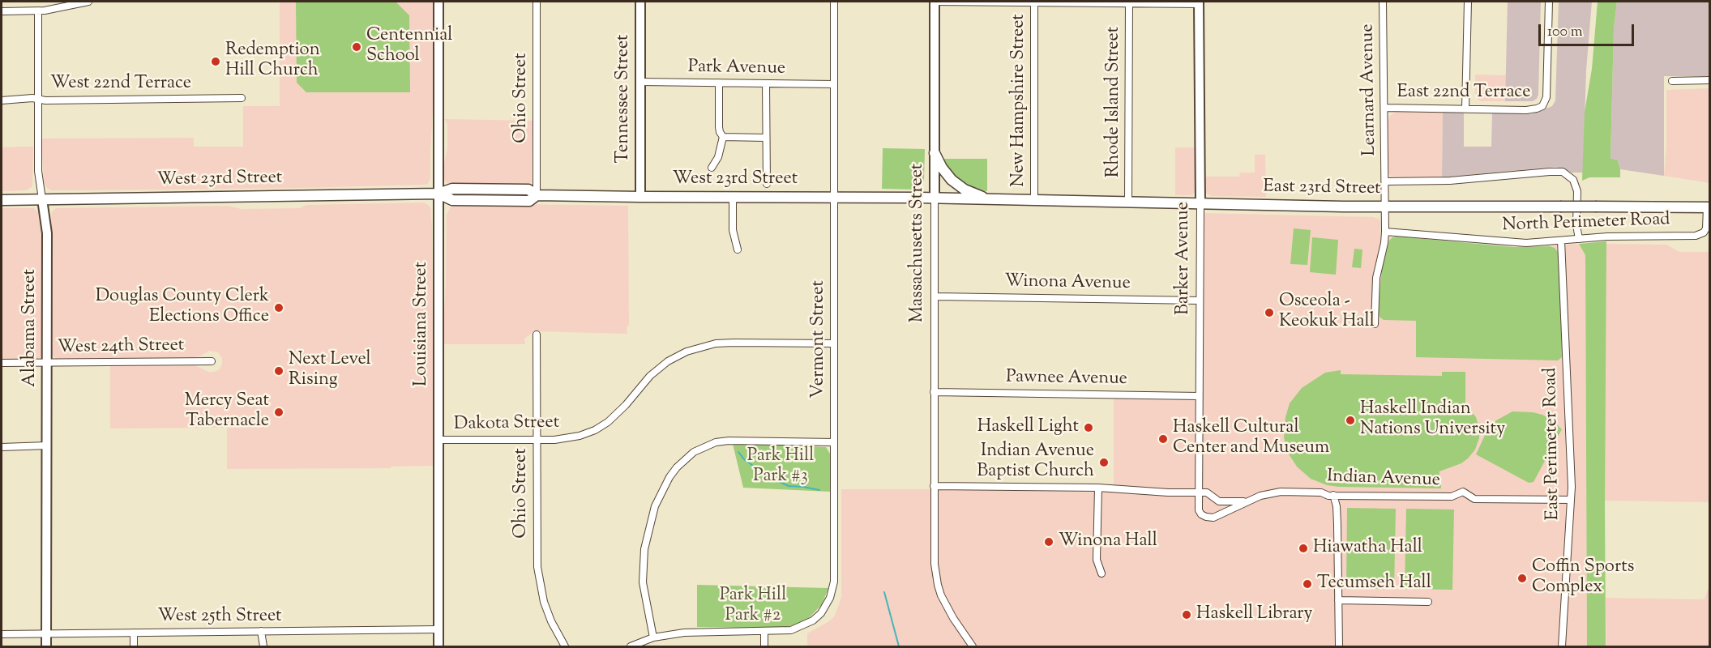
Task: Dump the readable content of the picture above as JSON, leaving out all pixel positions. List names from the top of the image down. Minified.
{"streets":{"main road":["West 23rd Street","East 23rd Street"],"street":["Park Avenue","West 22nd Terrace","Learnard Avenue","East 22nd Terrace","Ohio Street","Tennessee Street","New Hampshire Street","Rhode Island Street","North Perimeter Road","Massachusetts Street","Barker Avenue","Winona Avenue","Louisiana Street","Alabama Street","Vermont Street","West 24th Street","Pawnee Avenue","Dakota Street","East Perimeter Road","Indian Avenue","West 25th Street"]},"crossings":[["Park Avenue","Tennessee Street"],["Park Avenue","Vermont Street"],["West 22nd Terrace","Alabama Street"],["Learnard Avenue","East 22nd Terrace"],["Learnard Avenue","East 23rd Street"],["Learnard Avenue","North Perimeter Road"],["Ohio Street","West 23rd Street"],["Ohio Street","Dakota Street"],["Tennessee Street","West 23rd Street"],["New Hampshire Street","East 23rd Street"],["Rhode Island Street","East 23rd Street"],["West 23rd Street","East 23rd Street"],["West 23rd Street","Massachusetts Street"],["West 23rd Street","Louisiana Street"],["West 23rd Street","Alabama Street"],["West 23rd Street","Vermont Street"],["East 23rd Street","North Perimeter Road"],["East 23rd Street","Massachusetts Street"],["East 23rd Street","Barker Avenue"],["North Perimeter Road","East Perimeter Road"],["Massachusetts Street","Winona Avenue"],["Massachusetts Street","Pawnee Avenue"],["Massachusetts Street","Indian Avenue"],["Barker Avenue","Winona Avenue"],["Barker Avenue","Pawnee Avenue"],["Barker Avenue","Indian Avenue"],["Louisiana Street","Dakota Street"],["Louisiana Street","West 25th Street"],["Alabama Street","West 24th Street"],["Alabama Street","West 25th Street"],["Vermont Street","Dakota Street"],["East Perimeter Road","Indian Avenue"]],"parks":["Park Hill Park #3","Park Hill Park #2"],"places":["Centennial School","Redemption Hill Church","Douglas County Clerk Elections Office","Osceola - Keokuk Hall","Next Level Rising","Mercy Seat Tabernacle","Haskell Indian Nations University","Haskell Light","Haskell Cultural Center and Museum","Indian Avenue Baptist Church","Winona Hall","Hiawatha Hall","Coffin Sports Complex","Tecumseh Hall","Haskell Library"],"scale_bar":"100 m"}
